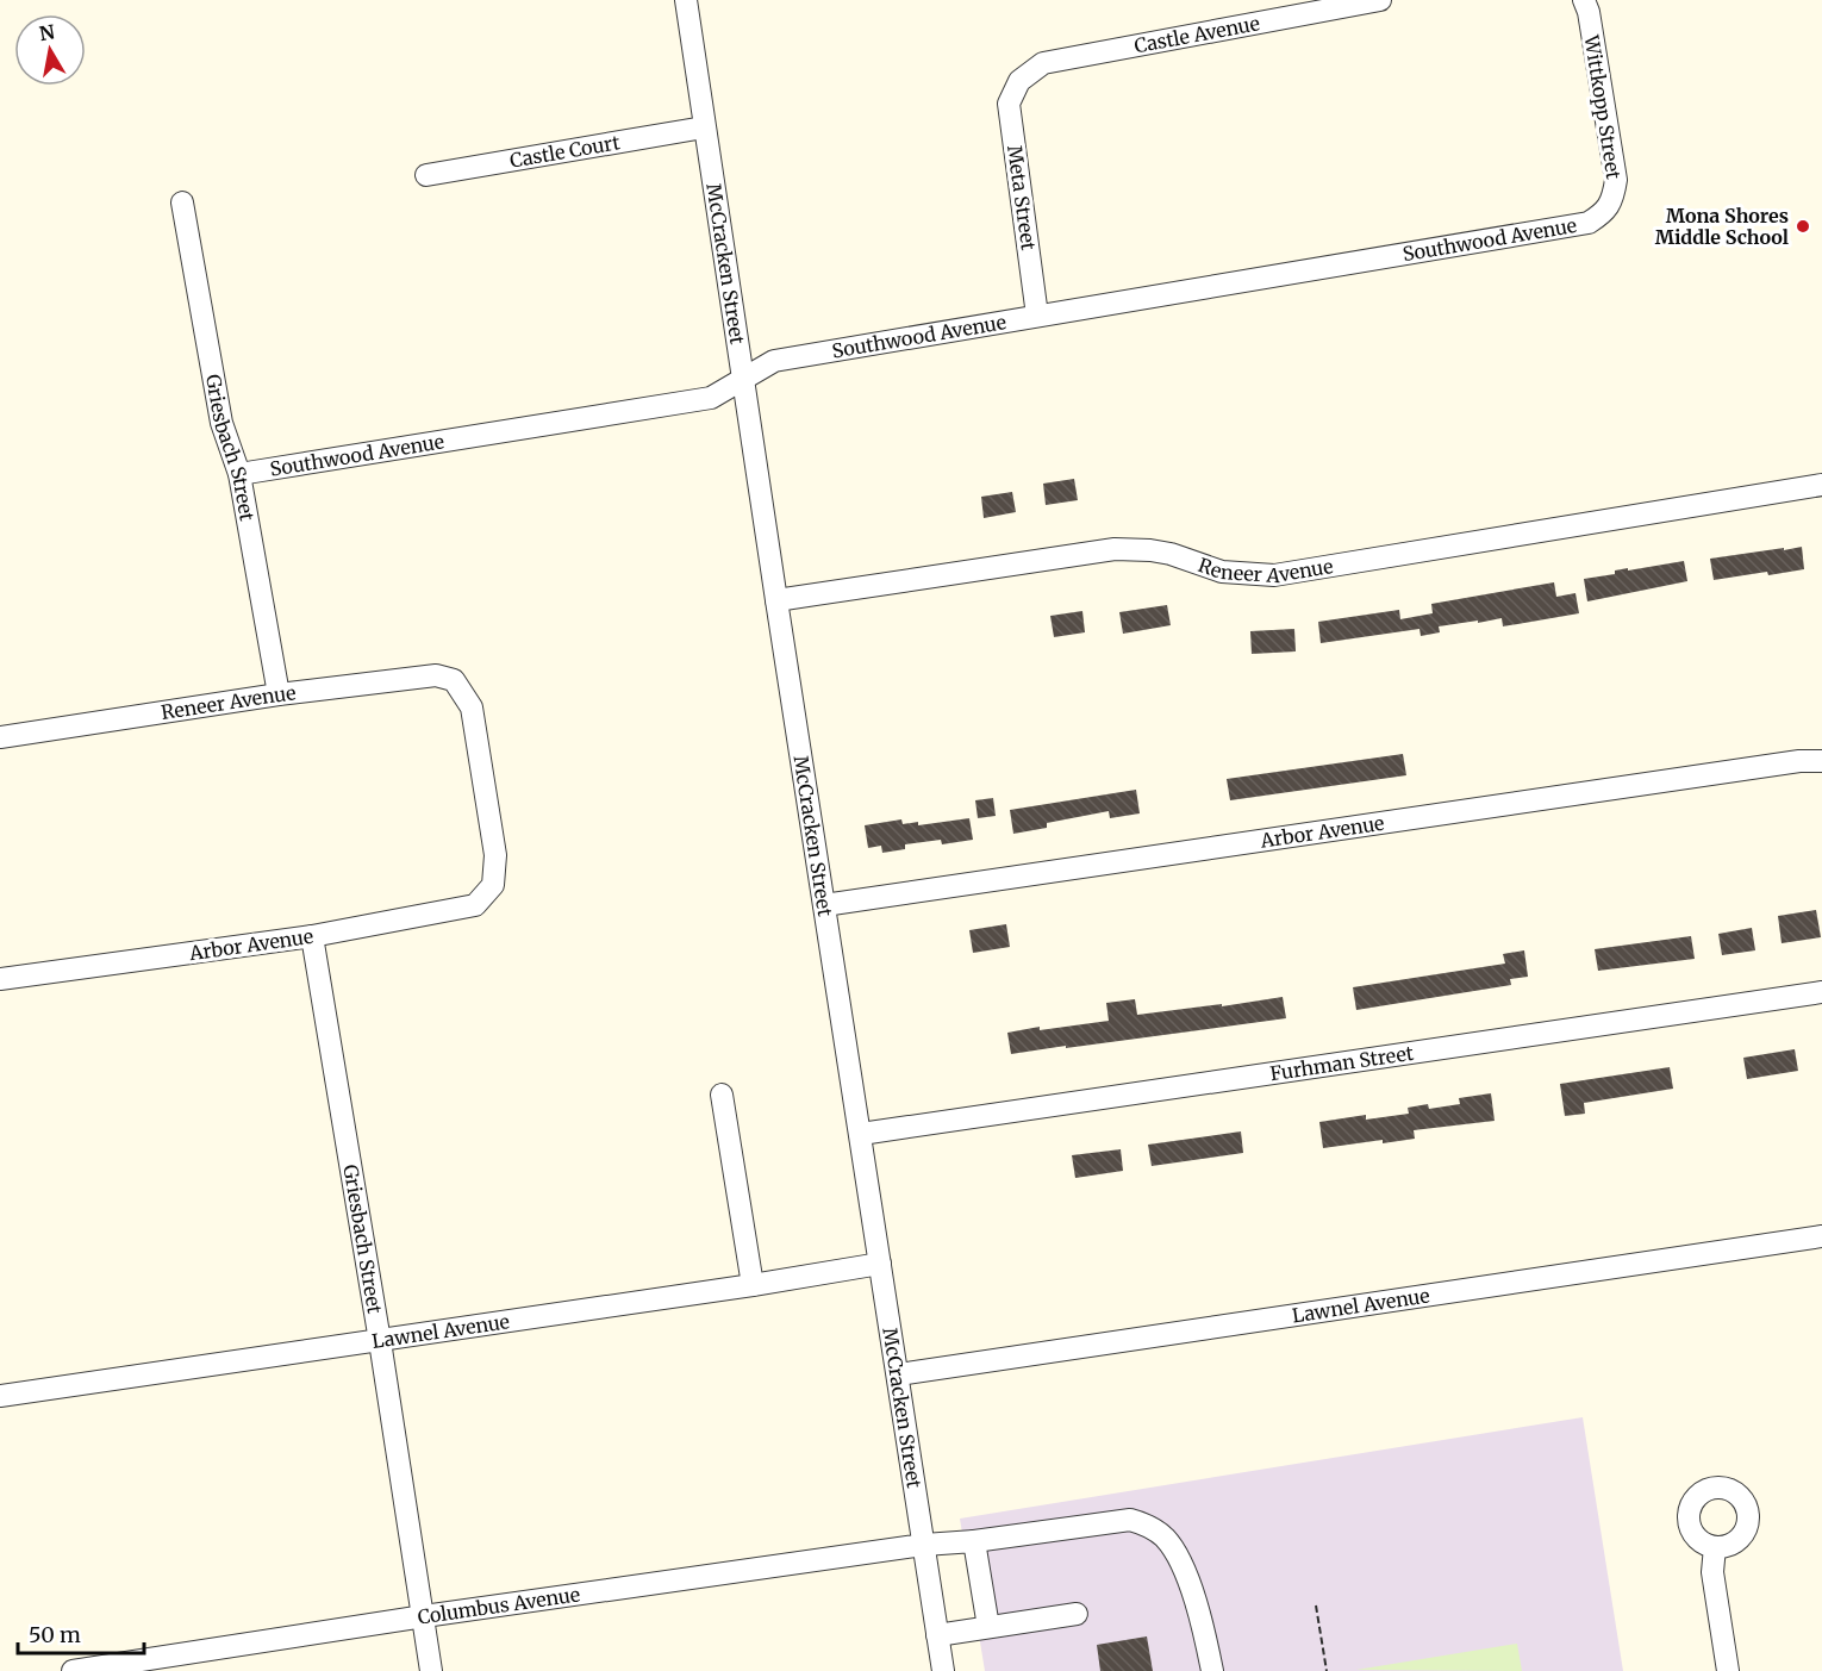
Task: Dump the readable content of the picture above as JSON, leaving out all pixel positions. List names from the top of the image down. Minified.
{"streets":{"street":["Castle Avenue","Wittkopp Street","Castle Court","Meta Street","Southwood Avenue","McCracken Street","Griesbach Street","Reneer Avenue","Arbor Avenue","Furhman Street","Lawnel Avenue","Columbus Avenue"]},"crossings":[["Castle Avenue","Meta Street"],["Wittkopp Street","Southwood Avenue"],["Castle Court","McCracken Street"],["Meta Street","Southwood Avenue"],["Southwood Avenue","McCracken Street"],["Southwood Avenue","Griesbach Street"],["McCracken Street","Reneer Avenue"],["McCracken Street","Arbor Avenue"],["McCracken Street","Furhman Street"],["McCracken Street","Lawnel Avenue"],["McCracken Street","Columbus Avenue"],["Griesbach Street","Reneer Avenue"],["Griesbach Street","Arbor Avenue"],["Griesbach Street","Lawnel Avenue"],["Griesbach Street","Columbus Avenue"],["Reneer Avenue","Arbor Avenue"]],"places":["Mona Shores Middle School"],"scale_bar":"50 m","north":"top"}
